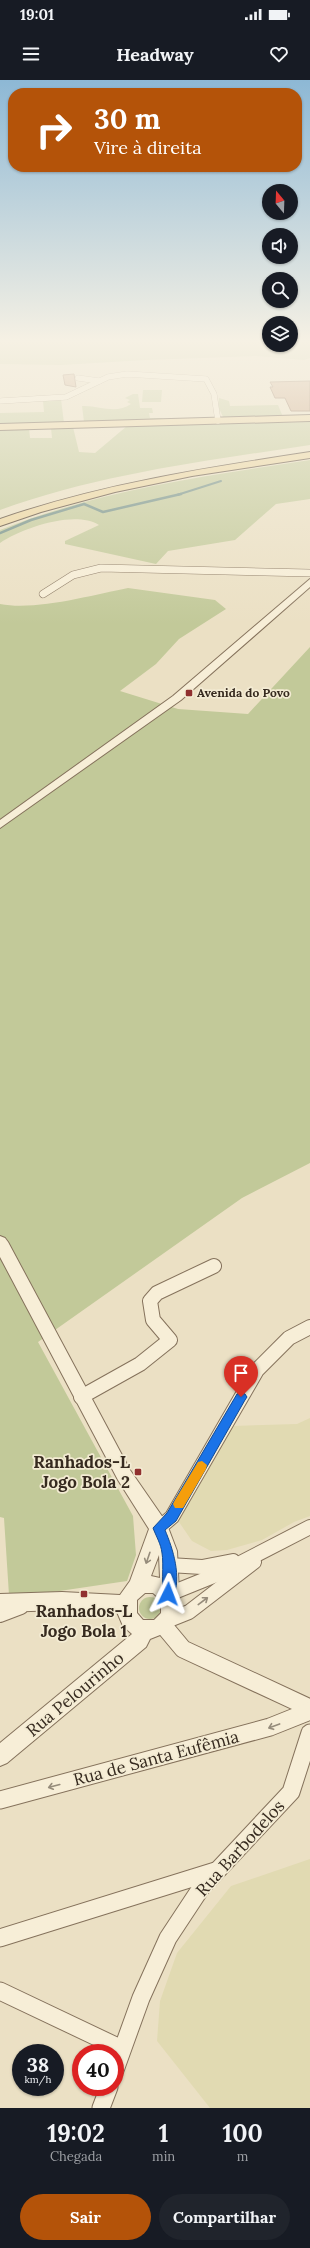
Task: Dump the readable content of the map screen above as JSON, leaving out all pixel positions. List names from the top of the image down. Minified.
{"streets":{"street":["Rua Pelourinho","Rua de Santa Eufêmia","Rua Barbodelos"]},"one_way":["Rua de Santa Eufêmia"],"places":{"transit":["Avenida do Povo","Ranhados-L Jogo Bola 2","Ranhados-L Jogo Bola 1"]},"north":"top","page":{"status":"19:01","header":"Headway","turn":["30 m","Vire à direita"],"speed":"38 km/h","limit":"40","eta":["19:02","Chegada","1","min","100","m"],"buttons":["Sair","Compartilhar"]}}
